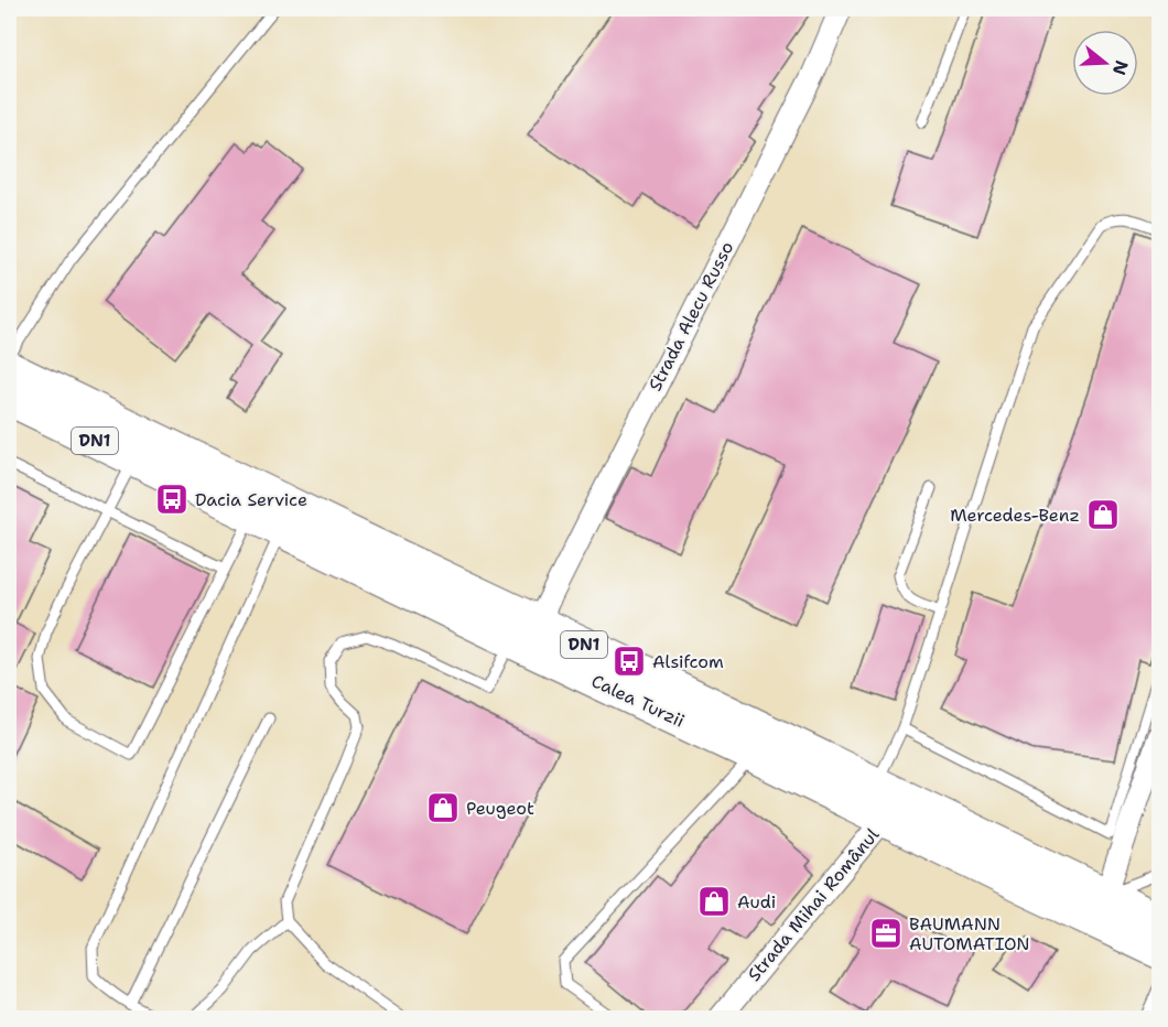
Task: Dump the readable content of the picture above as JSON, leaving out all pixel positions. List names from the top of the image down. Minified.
{"streets":{"main road":["DN1","Calea Turzii"],"street":["Strada Alecu Russo","Strada Mihai Românul"]},"crossings":[["Strada Alecu Russo","Calea Turzii"],["Calea Turzii","Strada Mihai Românul"]],"places":{"bus stop":["Dacia Service","Alsifcom"],"shop":["Mercedes-Benz","Peugeot","Audi"],"office":["BAUMANN AUTOMATION"]},"north":"right"}
